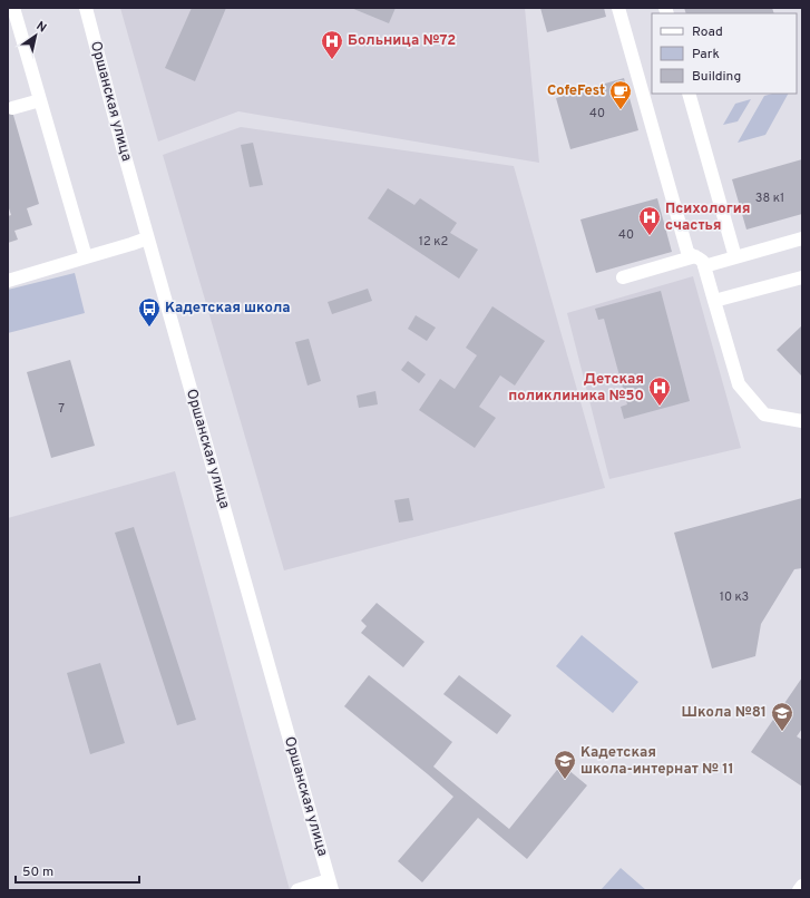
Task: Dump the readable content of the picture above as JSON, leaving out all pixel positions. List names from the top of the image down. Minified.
{"streets":{"street":["Оршанская улица"]},"places":{"hospital":["Больница №72","Психология счастья","Детская поликлиника №50"],"cafe":["CofeFest"],"bus stop":["Кадетская школа"],"school or university":["Школа №81","Кадетская школа-интернат № 11"]},"house_numbers":["40","38 к1","40","12 к2","7","10 к3"],"legend":["Road","Park","Building"],"scale_bar":"50 m","north":"top right"}
